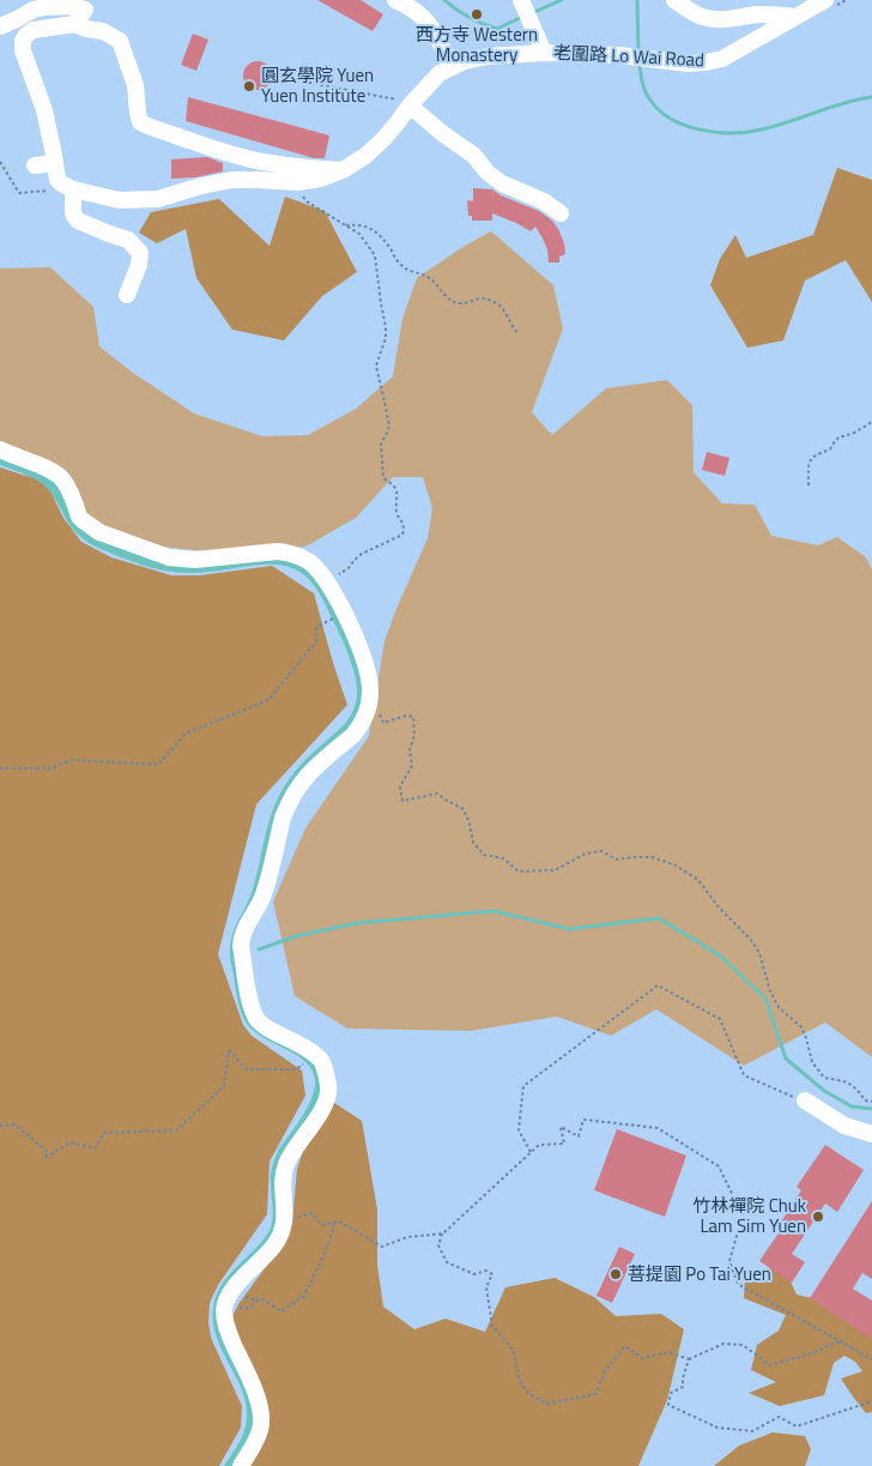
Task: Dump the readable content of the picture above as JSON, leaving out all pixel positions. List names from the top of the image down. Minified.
{"streets":{"street":["老圍路 Lo Wai Road"]},"places":["西方寺 Western Monastery","圓玄學院 Yuen Yuen Institute","竹林禪院 Chuk Lam Sim Yuen","菩提園 Po Tai Yuen"]}
